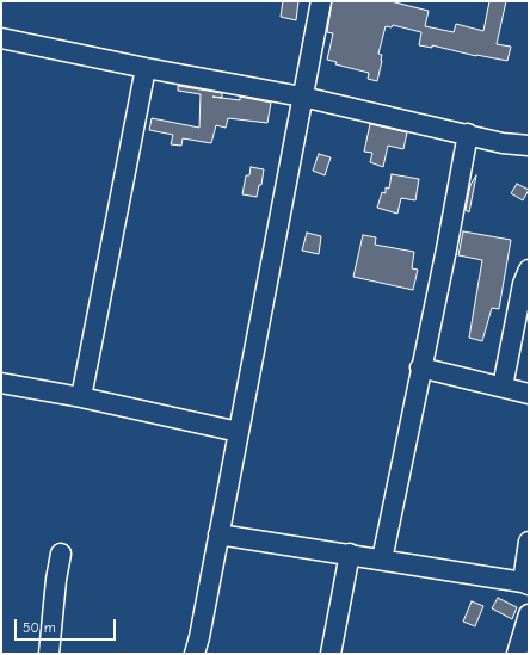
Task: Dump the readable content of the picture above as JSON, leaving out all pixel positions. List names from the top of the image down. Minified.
{"scale_bar":"50 m"}
